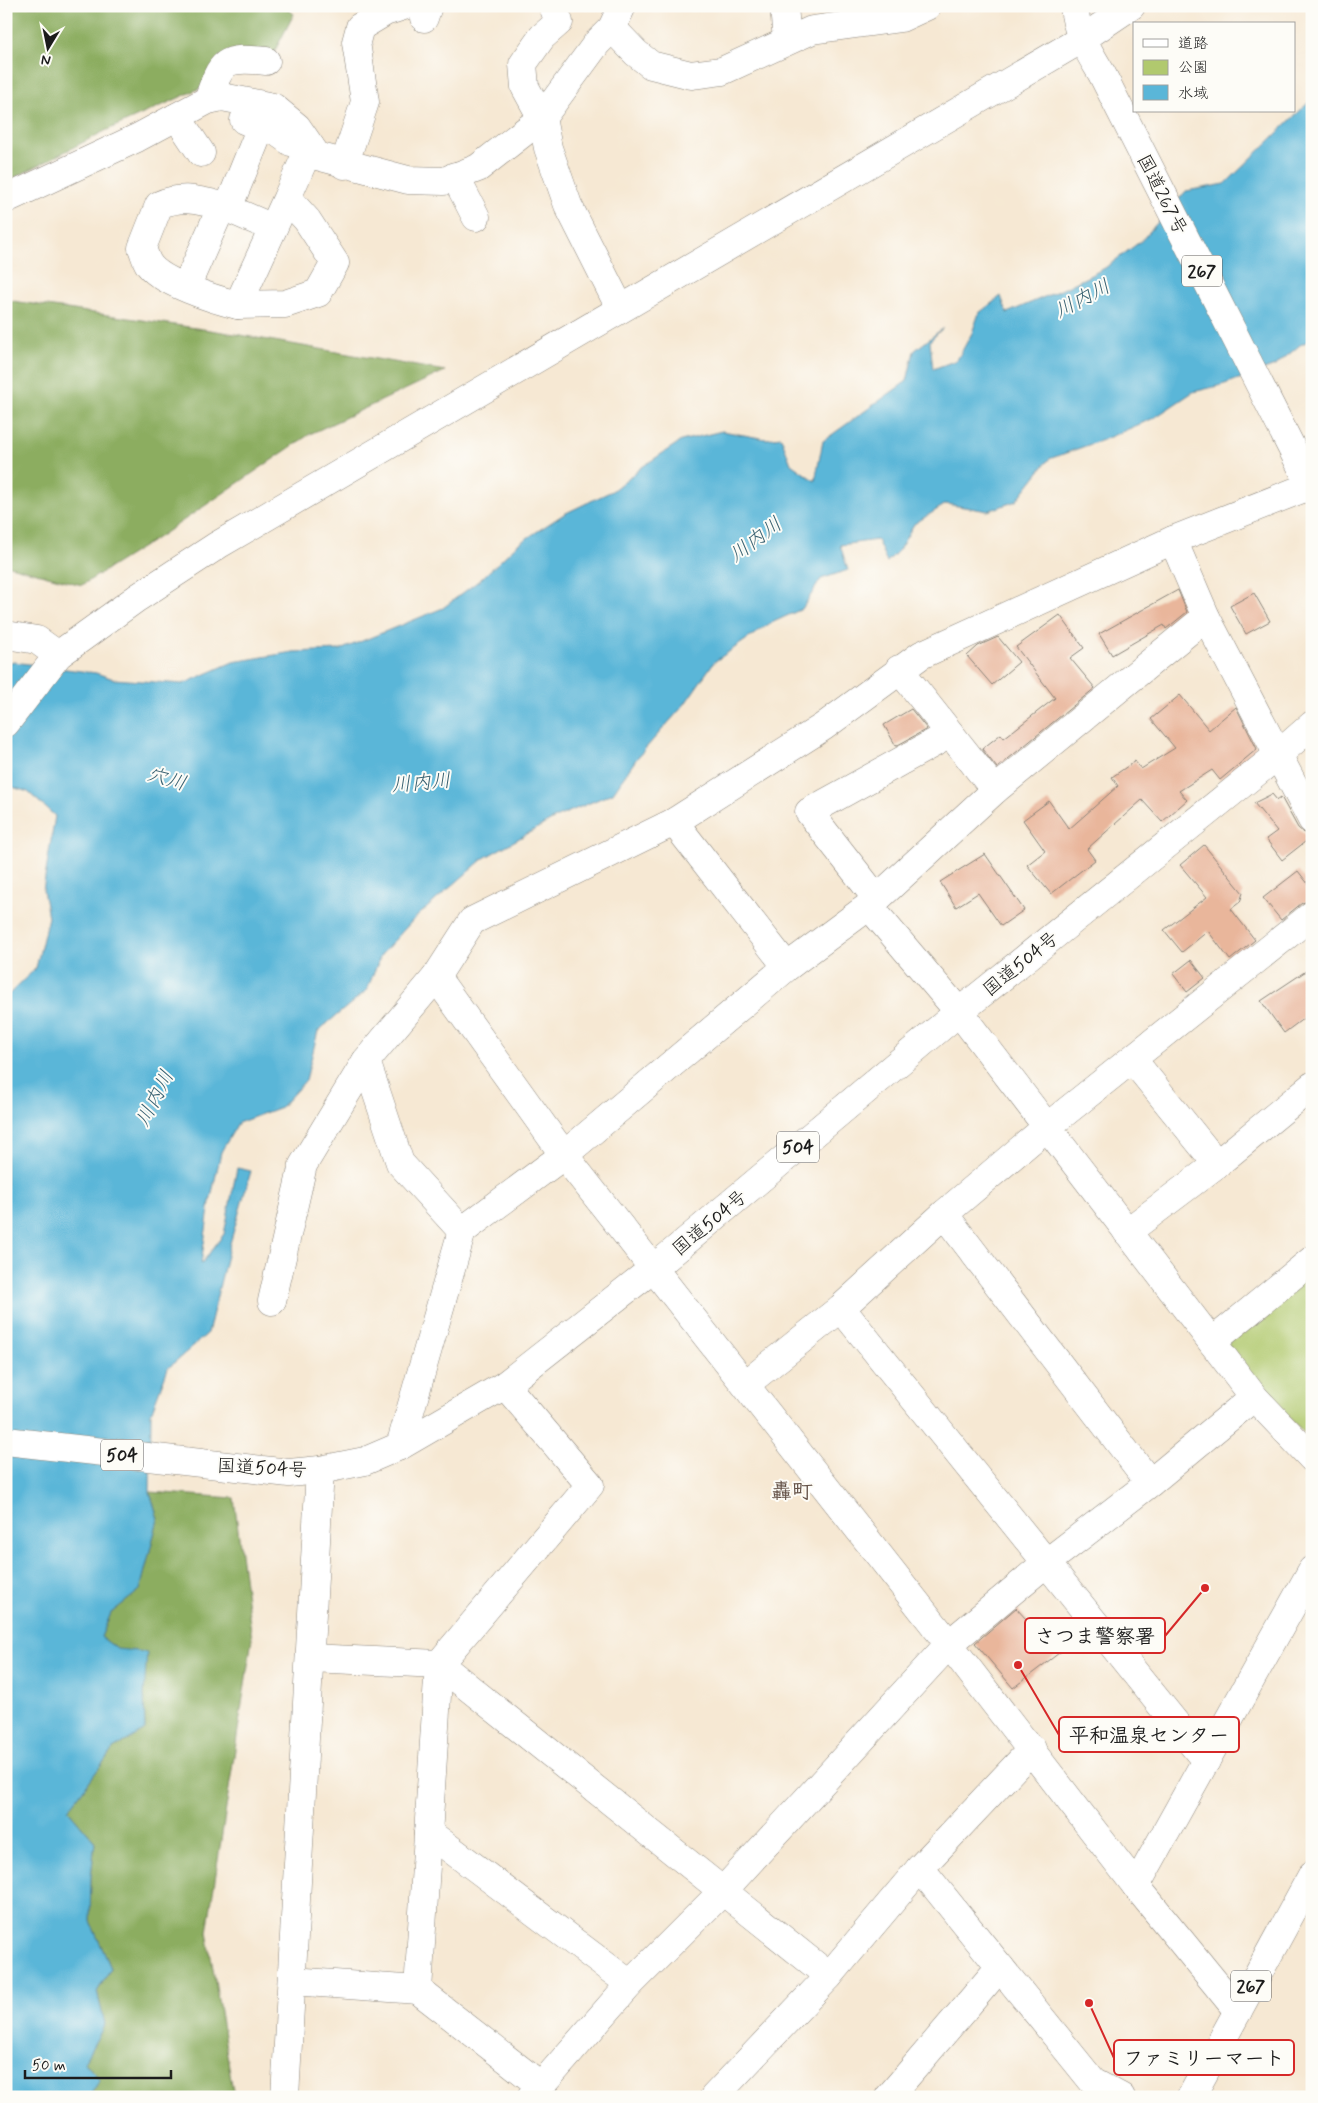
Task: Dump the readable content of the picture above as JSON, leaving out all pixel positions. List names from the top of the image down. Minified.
{"streets":{"main road":["国道267号","267","国道504号","504"]},"districts":["轟町"],"water":["川内川","穴川"],"places":["さつま警察署","平和温泉センター","ファミリーマート"],"legend":["道路","公園","水域"],"scale_bar":"50 m","north":"bottom"}
